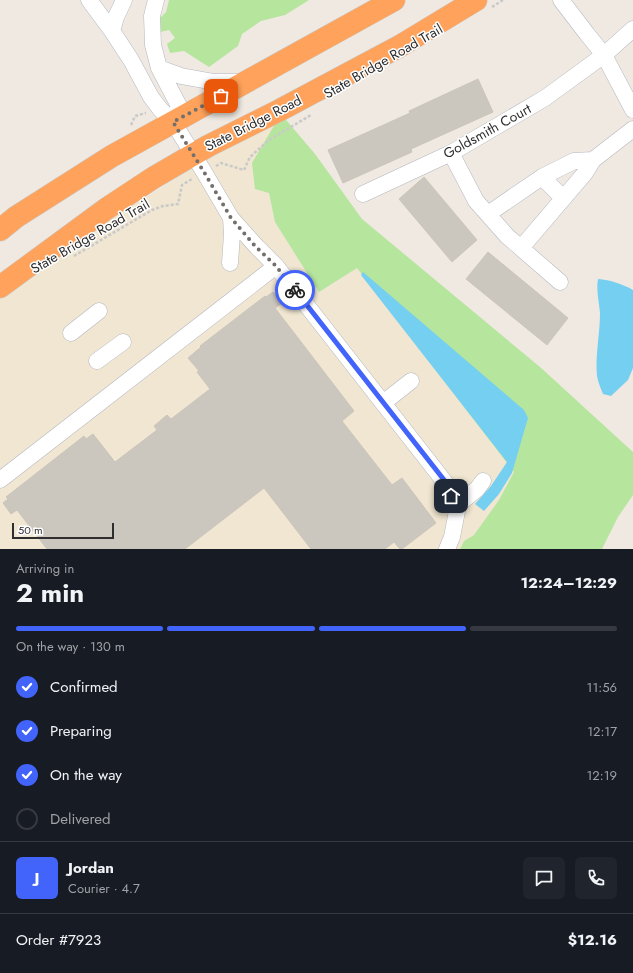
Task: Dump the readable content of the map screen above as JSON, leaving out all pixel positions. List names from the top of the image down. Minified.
{"streets":{"highway":["State Bridge Road"],"street":["Goldsmith Court"],"path":["State Bridge Road Trail"]},"crossings":[["State Bridge Road Trail","State Bridge Road"]],"scale_bar":"50 m","page":{"scale":"50 m","heading":["2 min","Arriving in","12:24–12:29"],"panel":["Jordan","Courier · 4.7","Order #7923","$12.16"],"bar":"On the way · 130 m","list":[["Confirmed","11:56"],["Preparing","12:17"],["On the way","12:19"],"Delivered"],"round":"J"}}
